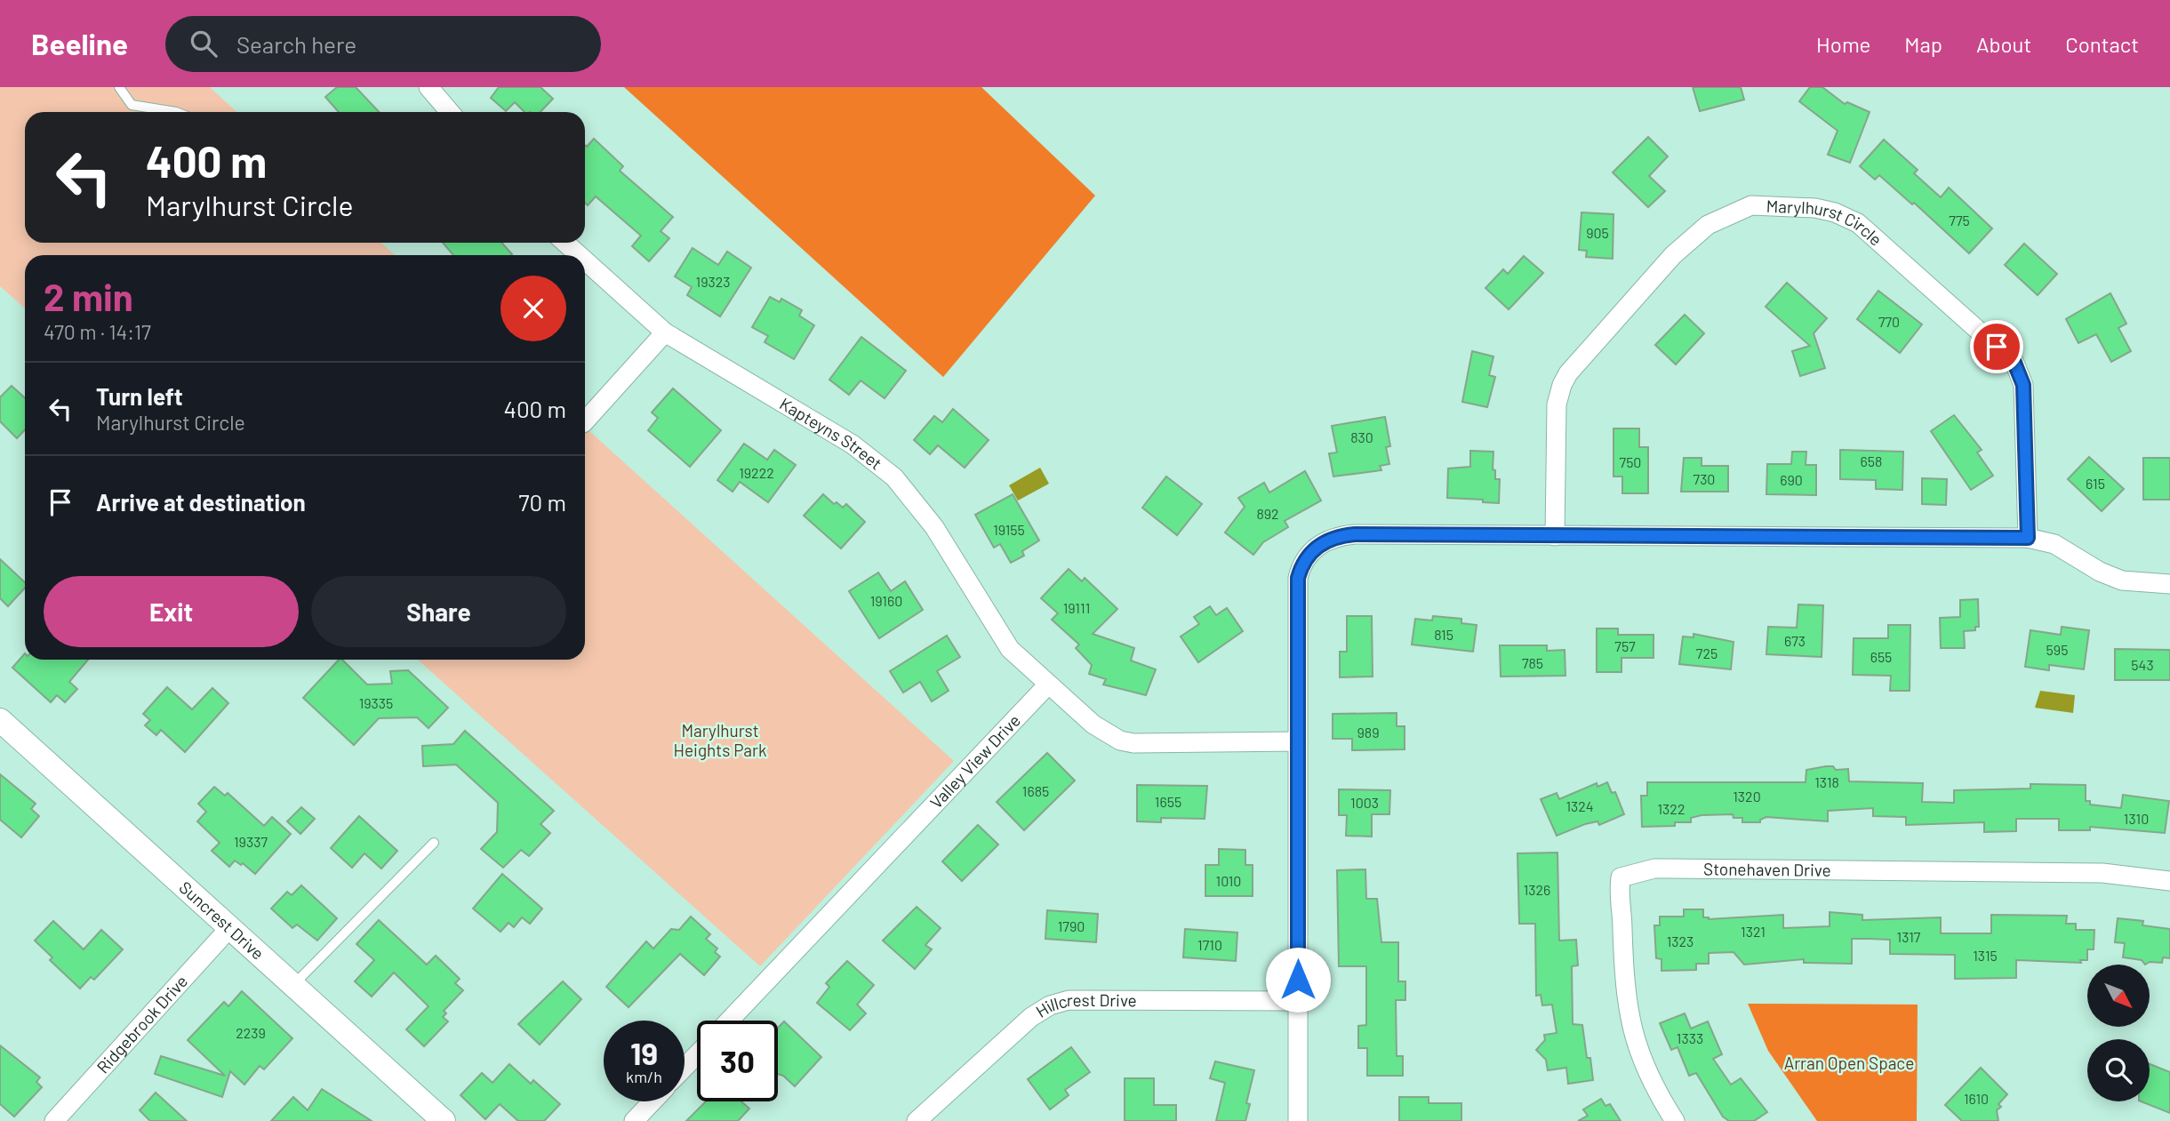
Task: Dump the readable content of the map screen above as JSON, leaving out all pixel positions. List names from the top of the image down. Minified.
{"streets":{"street":["Marylhurst Circle","Kapteyns Street","Valley View Drive","Stonehaven Drive","Suncrest Drive","Hillcrest Drive","Ridgebrook Drive"]},"crossings":[["Kapteyns Street","Valley View Drive"],["Suncrest Drive","Ridgebrook Drive"]],"parks":["Marylhurst Heights Park","Arran Open Space"],"house_numbers":["775","905","19323","770","830","658","750","19222","730","690","615","892","19155","19160","19111","815","673","757","595","725","655","785","543","19335","989","1318","1685","1320","1655","1003","1324","1322","1310","19337","1010","1326","1790","1321","1317","1323","1710","1315","2239","1333","1610"],"north":"bottom right","page":{"header":"Beeline","search":"Search here","nav":["Home","Map","About","Contact"],"turn":["400 m","Marylhurst Circle"],"heading":["2 min","470 m · 14:17"],"list":[{"name":"Turn left","note":"Marylhurst Circle","value":"400 m"},{"name":"Arrive at destination","value":"70 m"}],"buttons":["Exit","Share"],"speed":"19 km/h","limit":"30"}}
